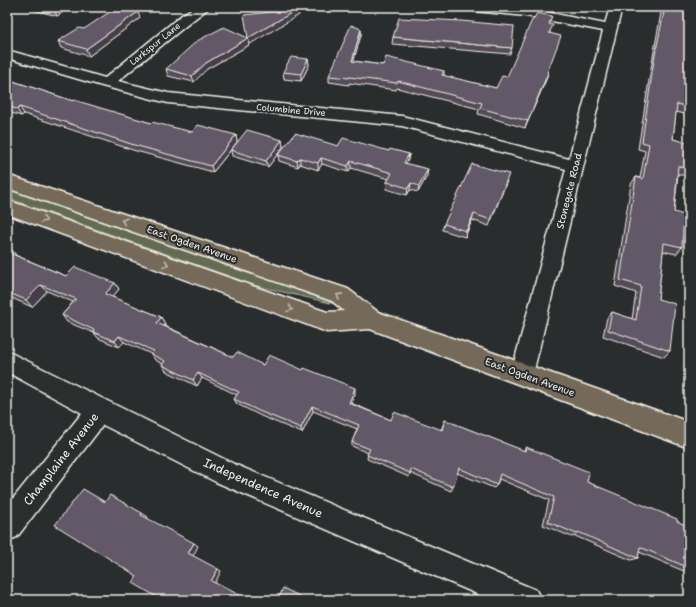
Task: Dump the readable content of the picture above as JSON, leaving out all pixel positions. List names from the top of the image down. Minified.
{"streets":{"main road":["East Ogden Avenue"],"street":["Larkspur Lane","Columbine Drive","Stonegate Road","Champlaine Avenue","Independence Avenue"]},"crossings":[["Larkspur Lane","Columbine Drive"],["Columbine Drive","Stonegate Road"],["Stonegate Road","East Ogden Avenue"],["Champlaine Avenue","Independence Avenue"]]}
